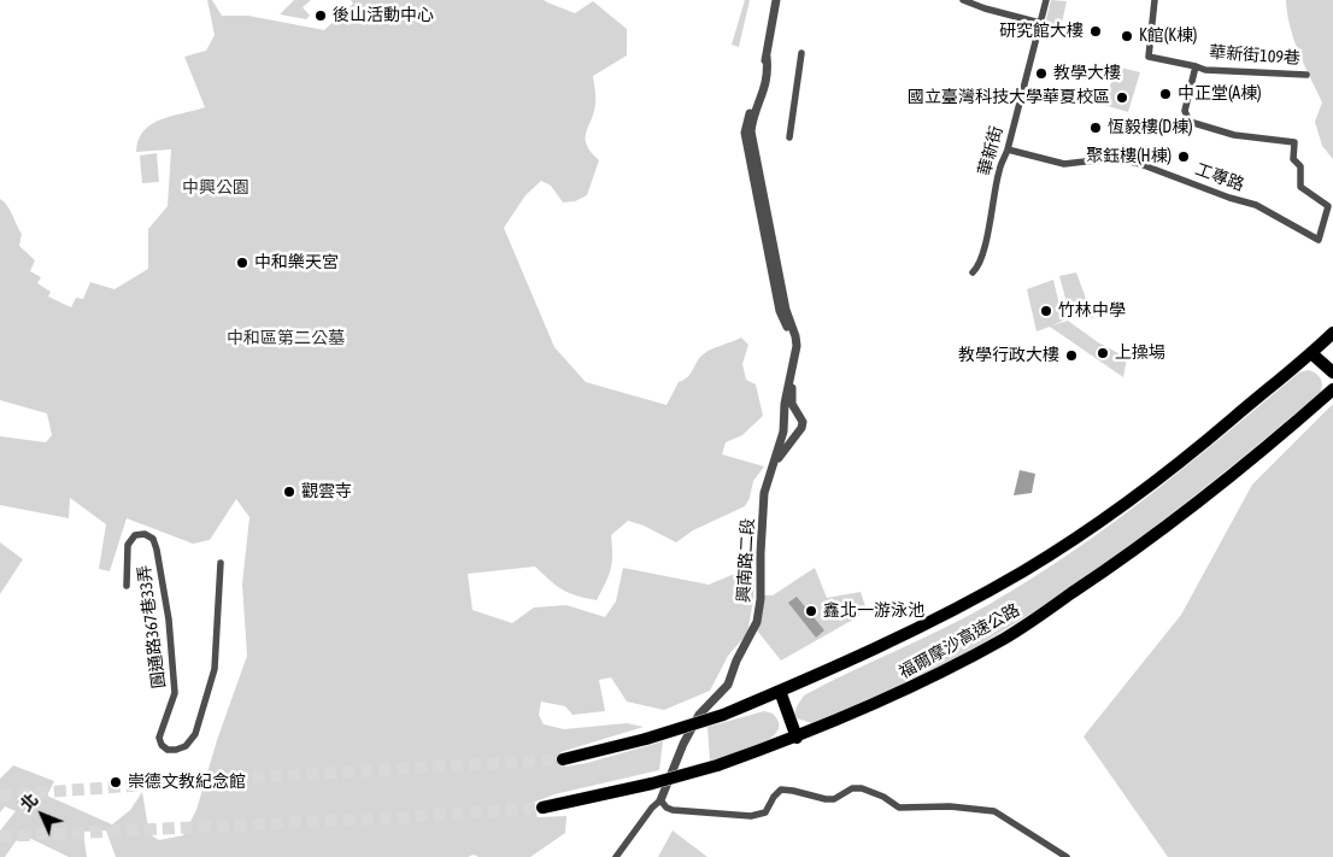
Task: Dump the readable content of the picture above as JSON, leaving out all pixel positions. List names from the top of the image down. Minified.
{"streets":{"highway":["福爾摩沙高速公路"],"street":["華新街109巷","華新街","工專路","興南路二段","圓通路367巷33弄"]},"crossings":[["華新街109巷","工專路"],["華新街","工專路"]],"parks":["中興公園","中和區第二公墓"],"places":["後山活動中心","研究館大樓","K館(K棟)","教學大樓","中正堂(A棟)","國立臺灣科技大學華夏校區","恆毅樓(D棟)","聚鈺樓(H棟)","中和樂天宮","竹林中學","上操場","教學行政大樓","觀雲寺","鑫北一游泳池","崇德文教紀念館"],"north":"top left"}
